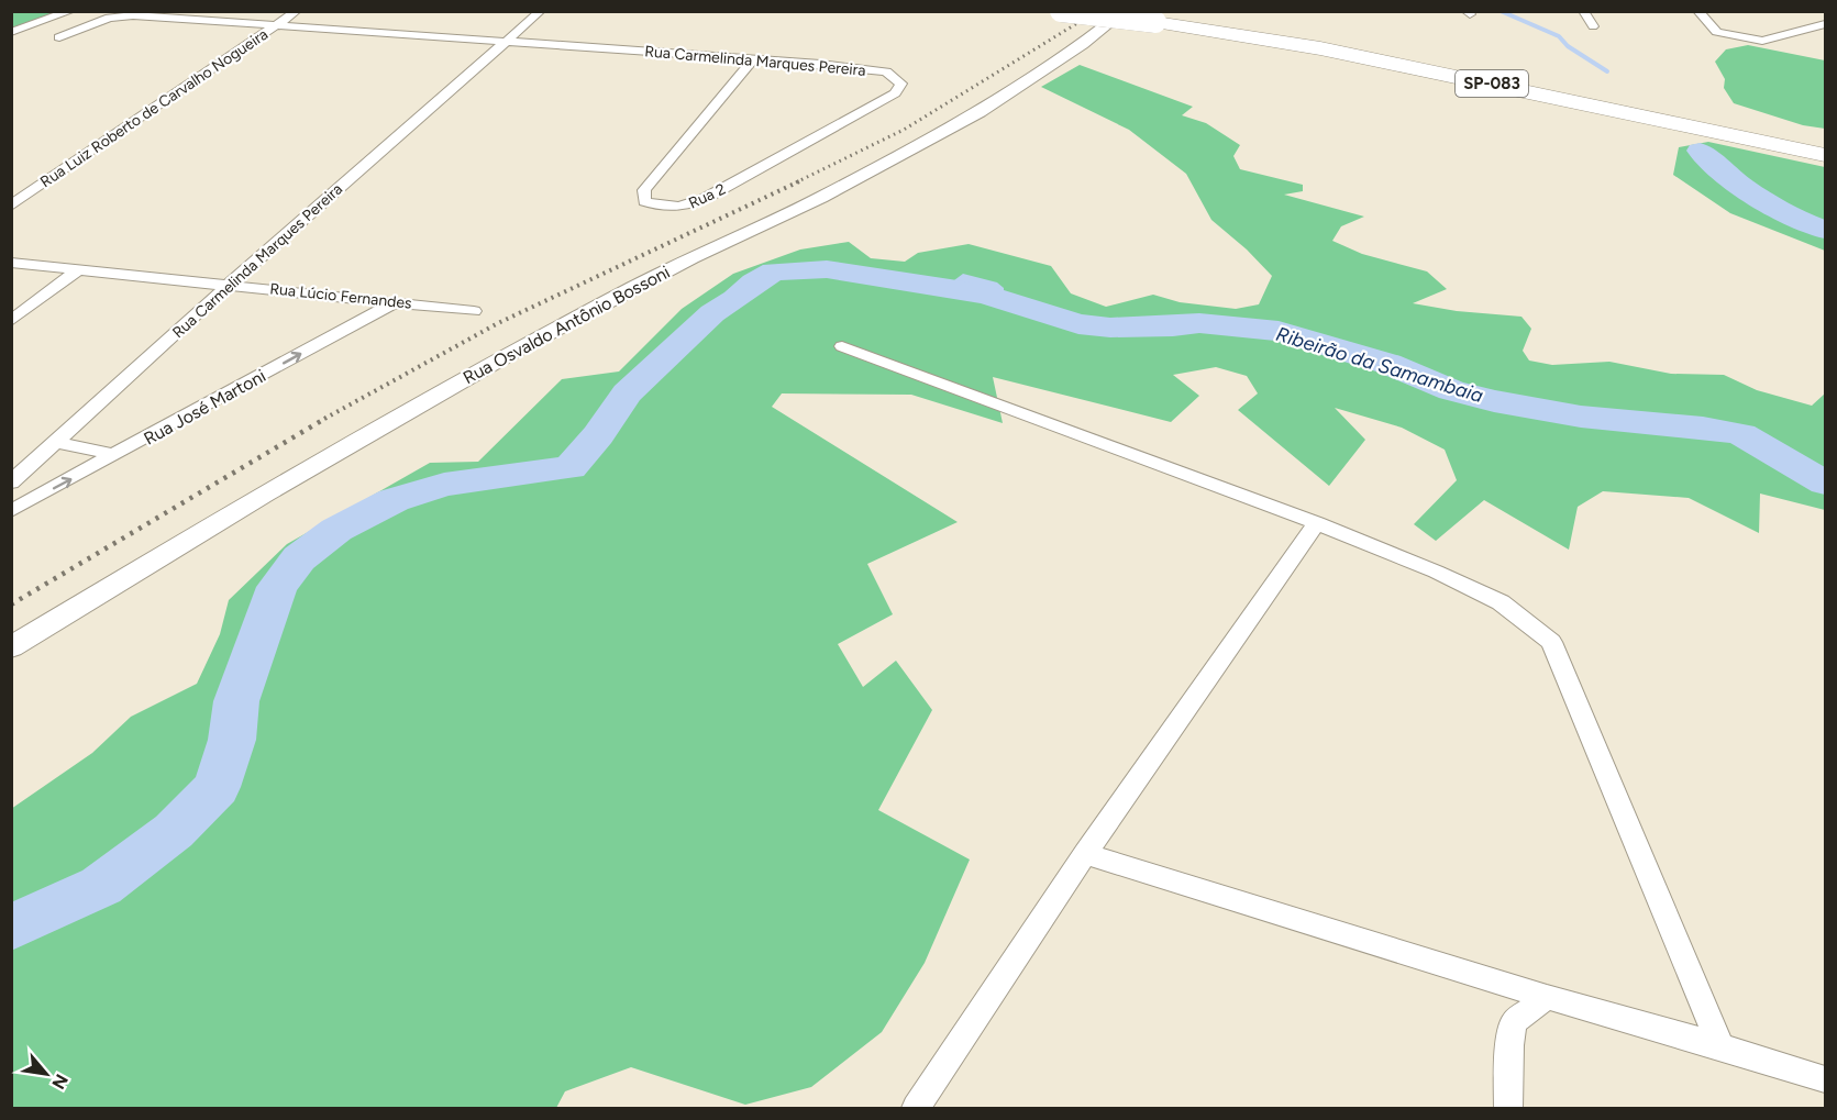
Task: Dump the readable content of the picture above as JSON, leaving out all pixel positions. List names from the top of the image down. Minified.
{"streets":{"highway":["SP-083"],"street":["Rua Carmelinda Marques Pereira","Rua Luiz Roberto de Carvalho Nogueira","Rua 2","Rua Lúcio Fernandes","Rua Osvaldo Antônio Bossoni","Rua José Martoni"]},"crossings":[["Rua Carmelinda Marques Pereira","Rua Luiz Roberto de Carvalho Nogueira"],["Rua Carmelinda Marques Pereira","Rua 2"],["Rua Carmelinda Marques Pereira","Rua Lúcio Fernandes"],["Rua Lúcio Fernandes","Rua José Martoni"]],"one_way":["Rua José Martoni"],"water":["Ribeirão da Samambaia"],"north":"bottom right"}
